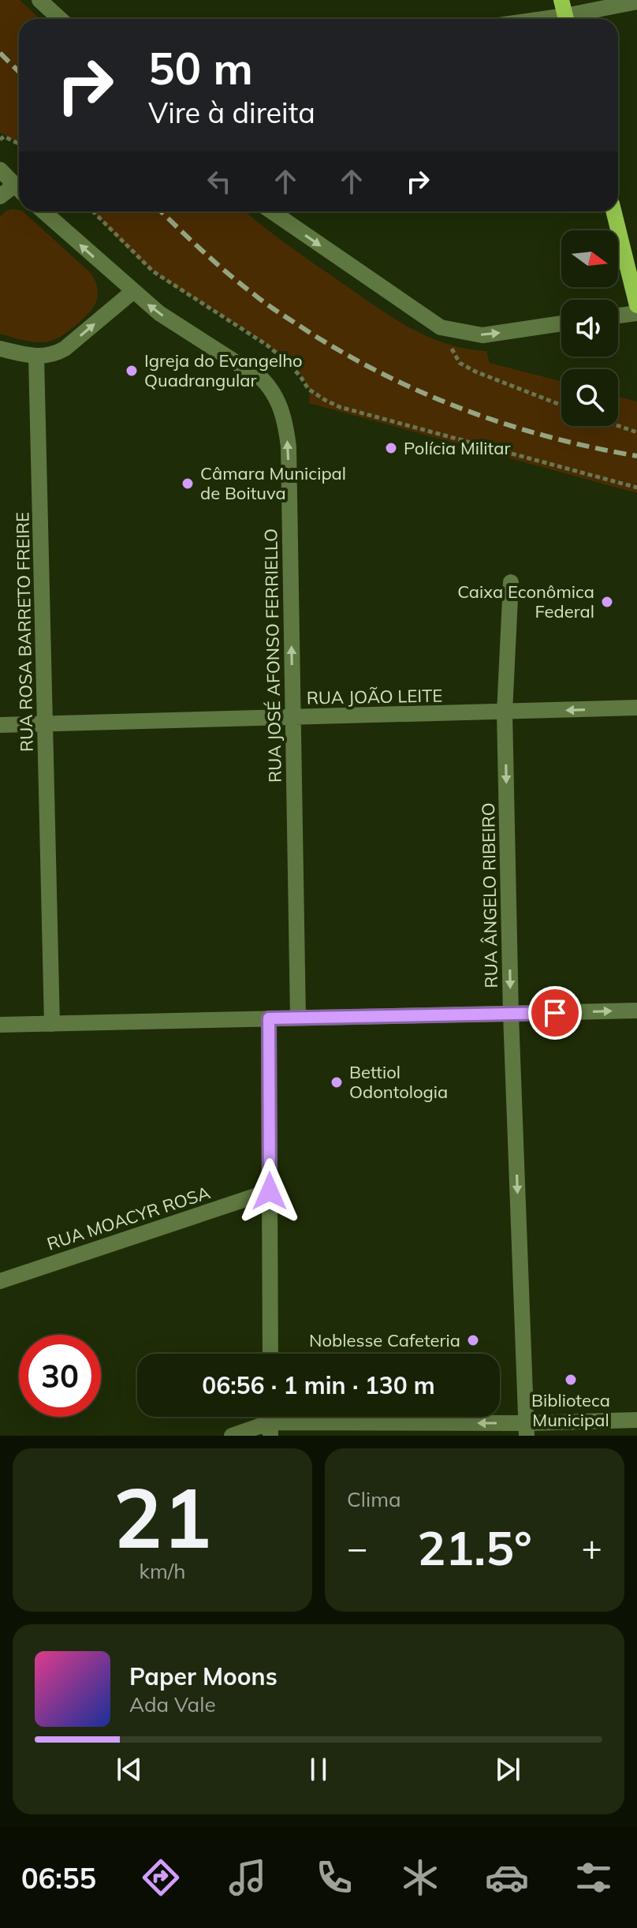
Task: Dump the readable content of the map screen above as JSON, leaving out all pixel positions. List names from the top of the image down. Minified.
{"streets":{"street":["RUA ROSA BARRETO FREIRE","RUA JOSÉ AFONSO FERRIELLO","RUA JOÃO LEITE","RUA ÂNGELO RIBEIRO","RUA MOACYR ROSA"]},"crossings":[["RUA ROSA BARRETO FREIRE","RUA JOÃO LEITE"],["RUA JOSÉ AFONSO FERRIELLO","RUA JOÃO LEITE"],["RUA JOÃO LEITE","RUA ÂNGELO RIBEIRO"]],"one_way":["RUA JOSÉ AFONSO FERRIELLO","RUA ÂNGELO RIBEIRO"],"places":["Igreja do Evangelho Quadrangular","Polícia Militar","Câmara Municipal de Boituva","Caixa Econômica Federal","Bettiol Odontologia","Noblesse Cafeteria","Biblioteca Municipal"],"north":"right","page":{"turn":["50 m","Vire à direita"],"limit":"30","trip":"06:56 · 1 min · 130 m","tile":[["21","km/h"],"Clima"],"heat":["−","21.5°","+"],"song":["Paper Moons","Ada Vale"],"tabs":"06:55"}}
